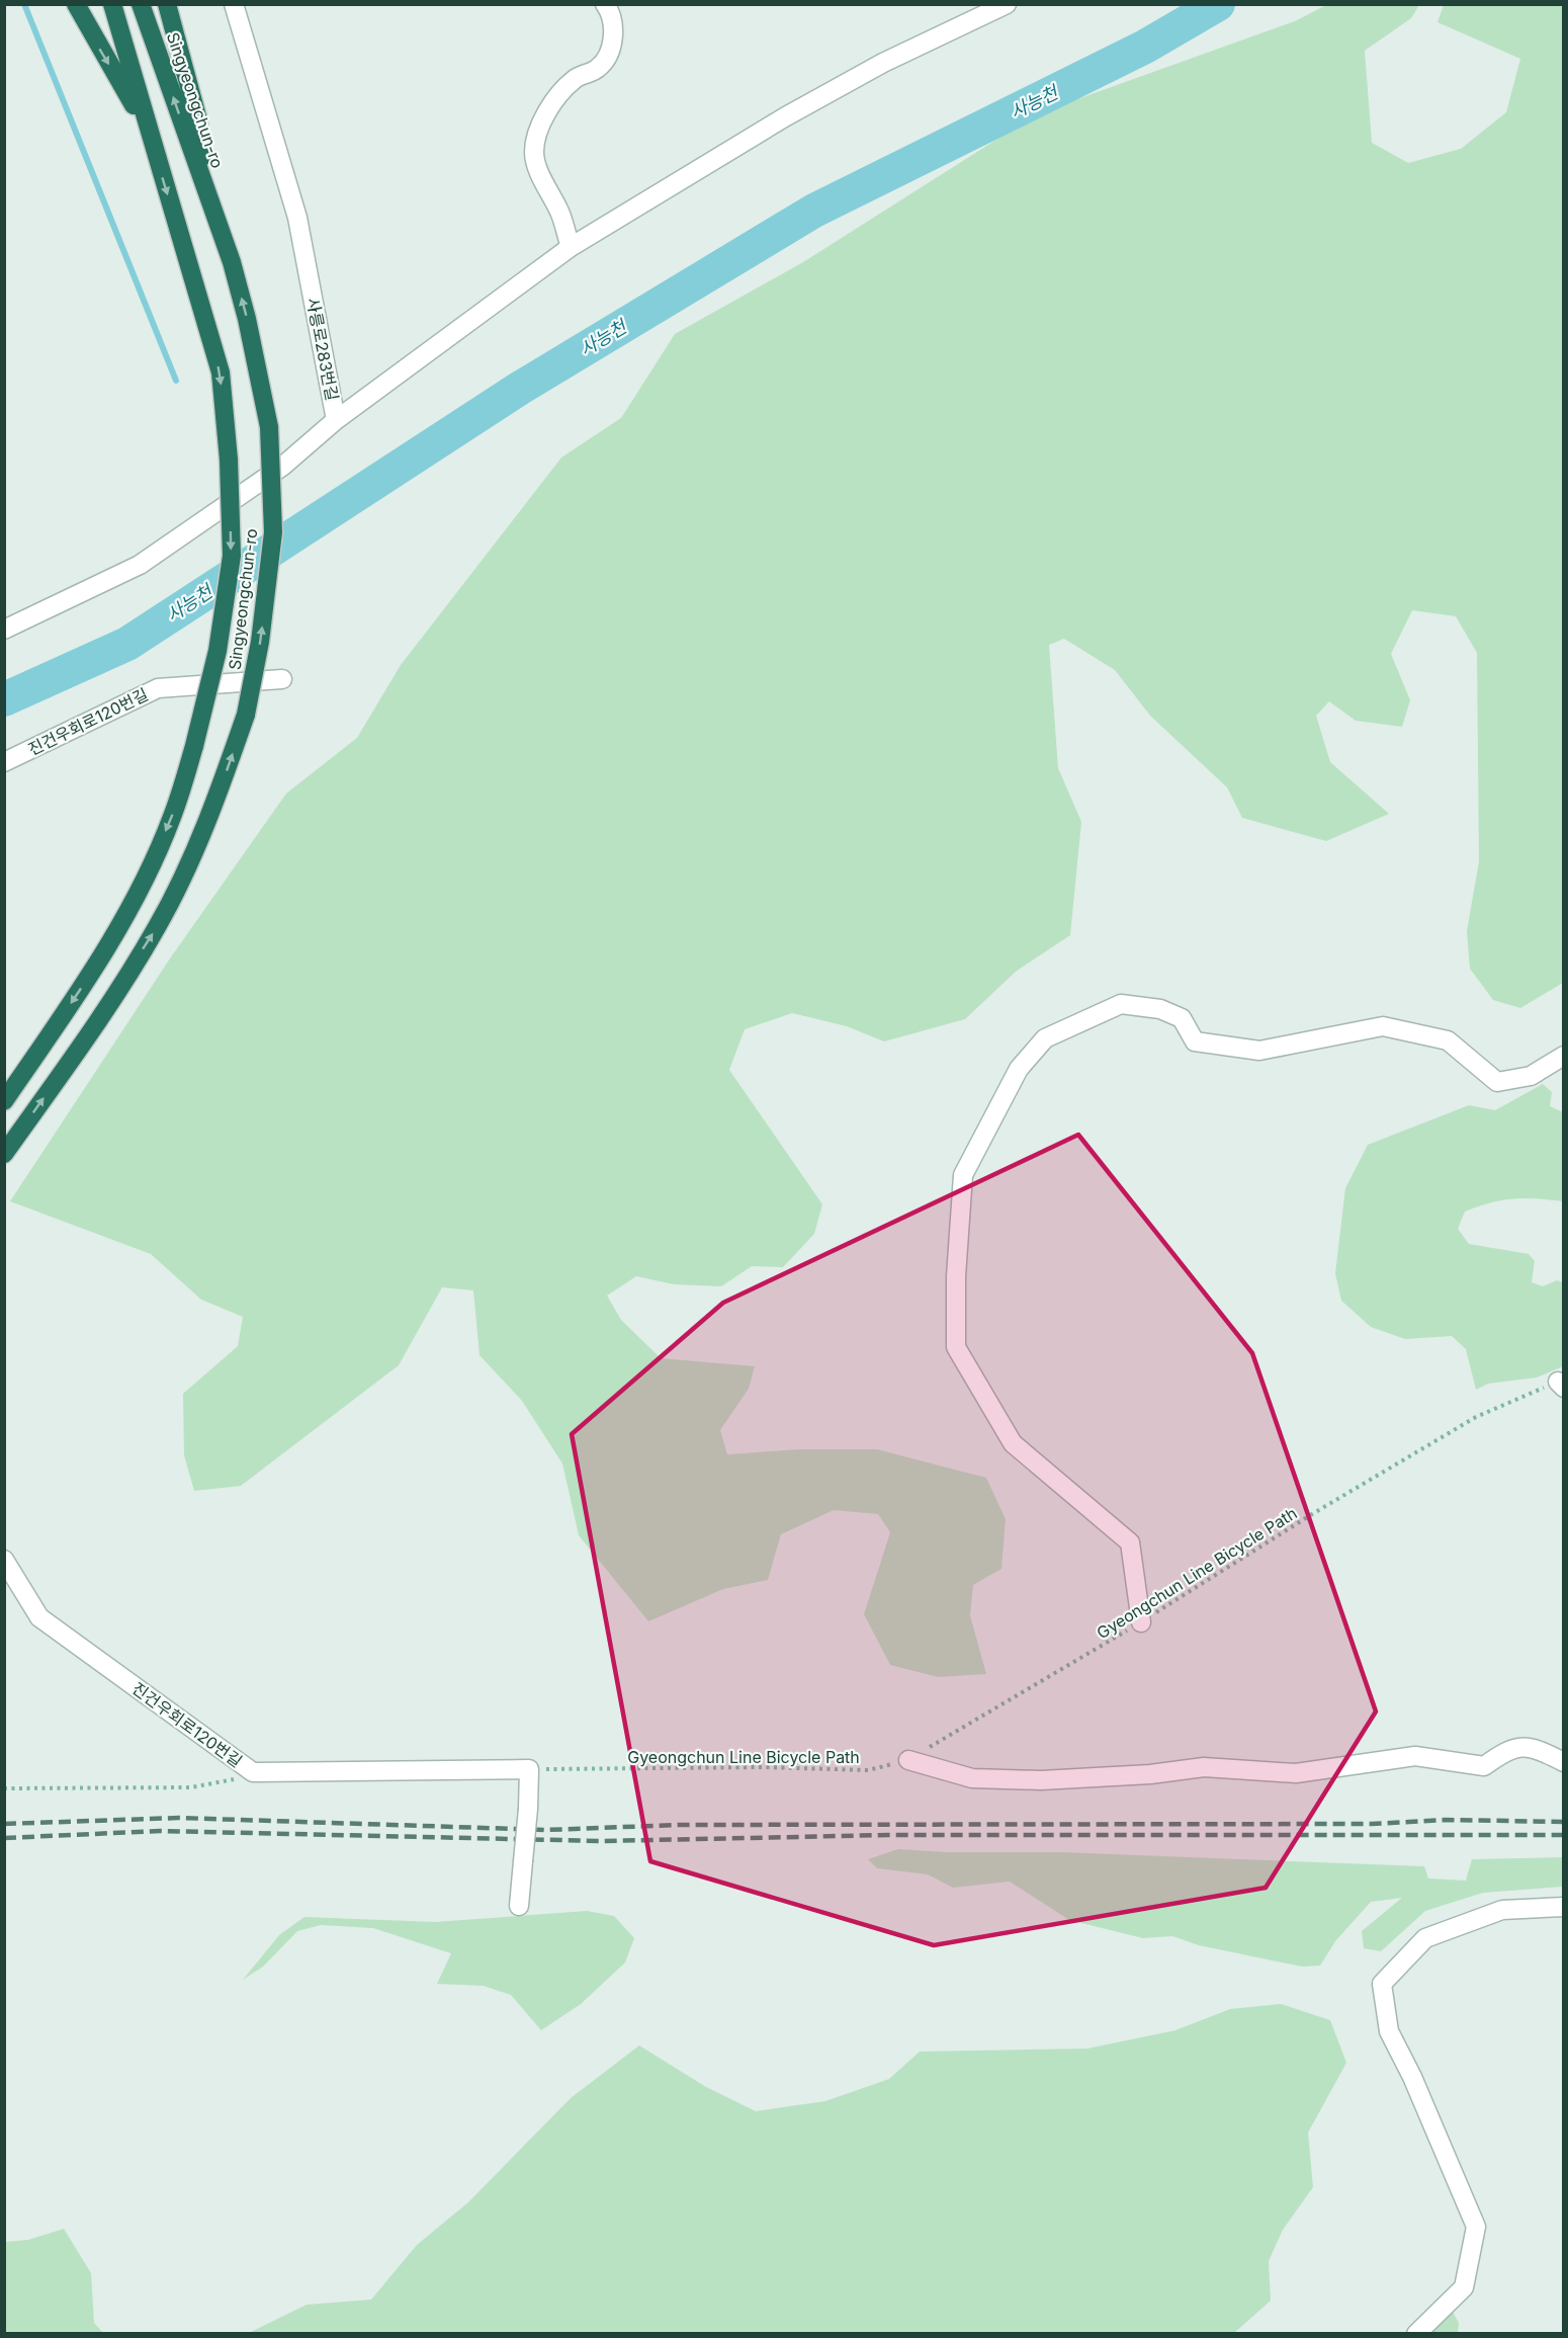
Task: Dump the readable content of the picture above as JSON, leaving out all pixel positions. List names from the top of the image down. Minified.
{"streets":{"highway":["Singyeongchun-ro"],"street":["사릉로283번길","진건우회로120번길"],"path":["Gyeongchun Line Bicycle Path"]},"crossings":[["진건우회로120번길","Gyeongchun Line Bicycle Path"]],"water":["사능천"]}
